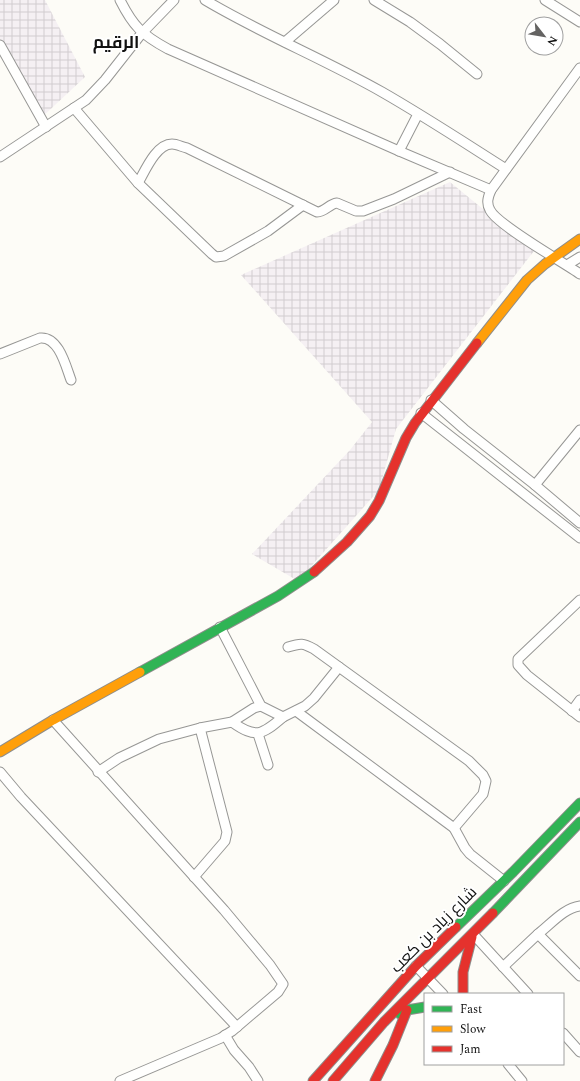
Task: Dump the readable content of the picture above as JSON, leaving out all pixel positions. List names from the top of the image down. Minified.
{"streets":{"street":["شارع زياد بن كعب"]},"districts":["الرقيم"],"legend":["Fast","Slow","Jam"],"north":"bottom right"}
